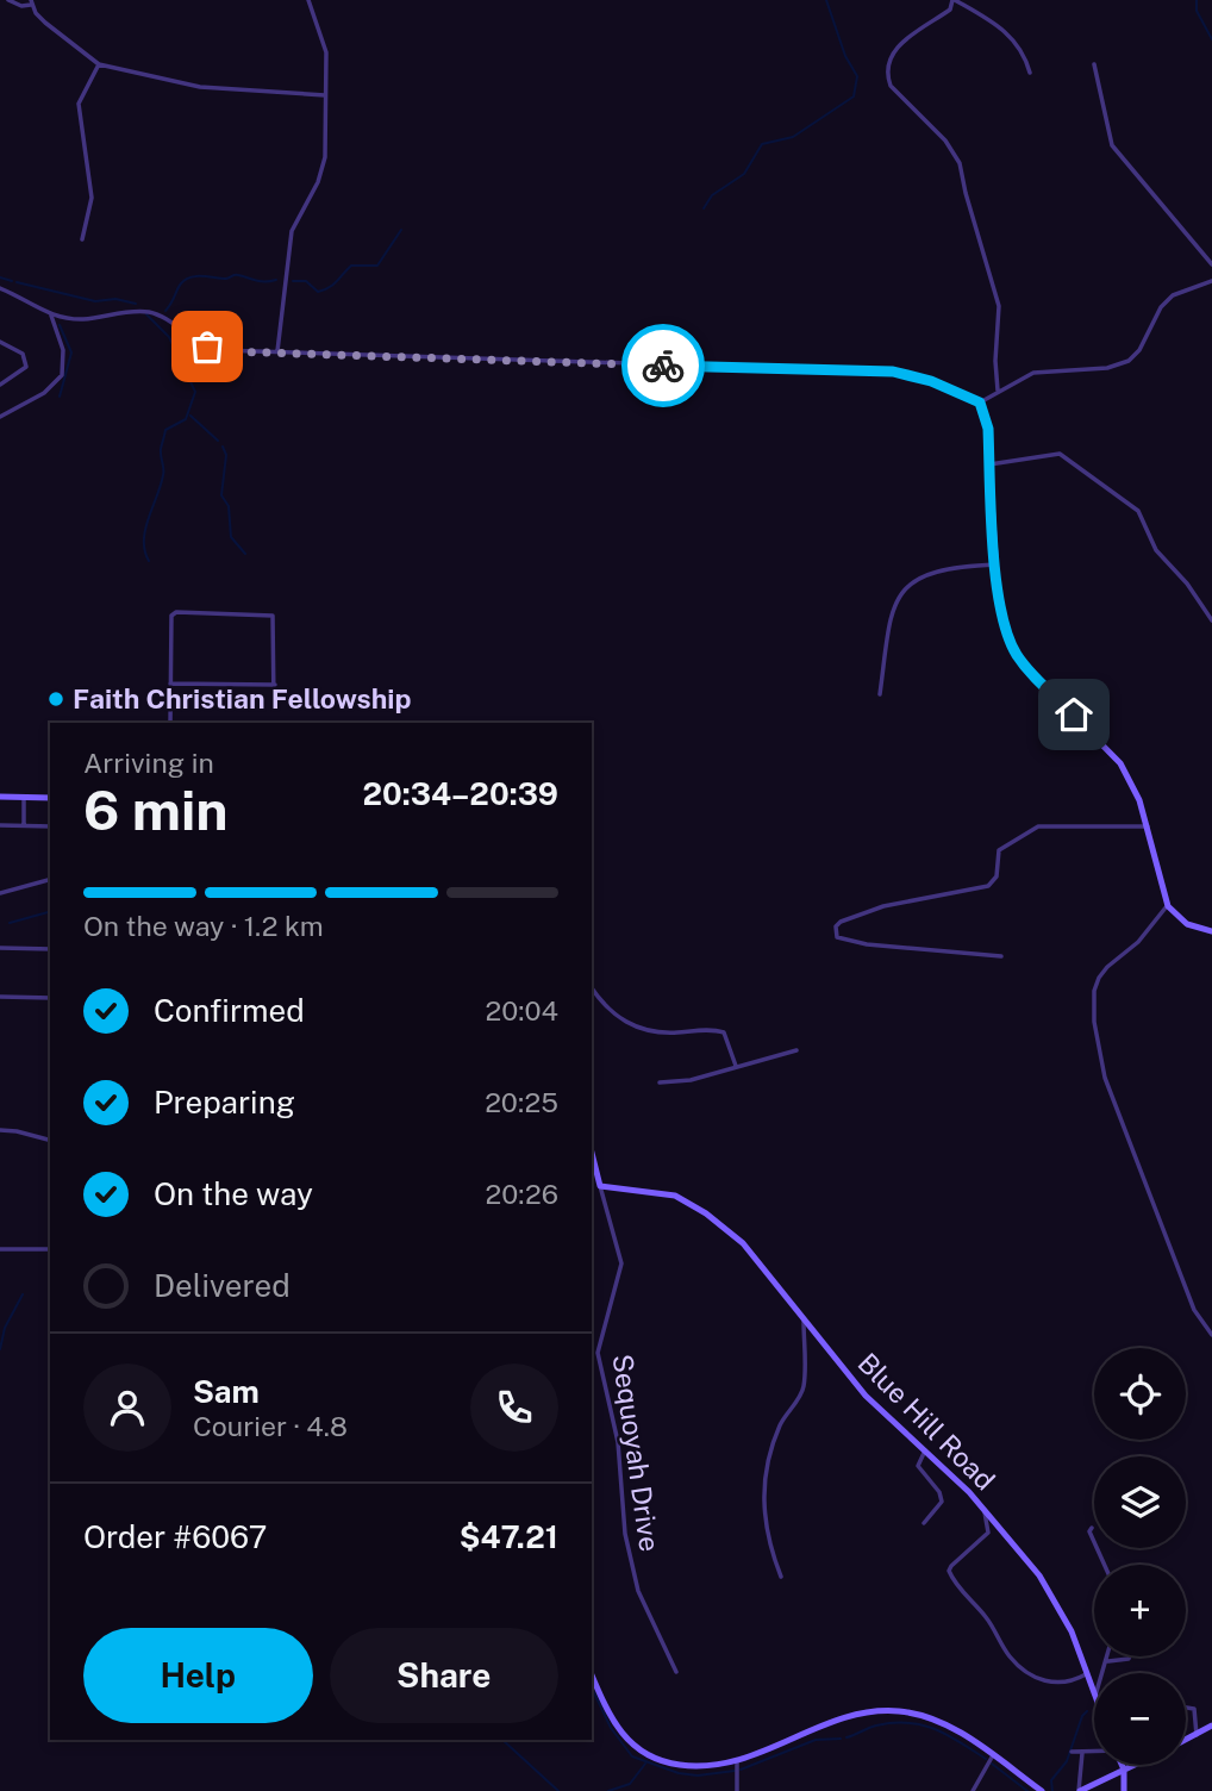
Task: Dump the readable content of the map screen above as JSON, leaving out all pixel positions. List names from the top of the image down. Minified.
{"streets":{"street":["Blue Hill Road","Sequoyah Drive"]},"crossings":[["Blue Hill Road","Sequoyah Drive"]],"places":["Faith Christian Fellowship"],"page":{"heading":["6 min","Arriving in","20:34–20:39"],"panel":["Sam","Courier · 4.8","Order #6067","$47.21"],"bar":"On the way · 1.2 km","list":[["Confirmed","20:04"],["Preparing","20:25"],["On the way","20:26"],"Delivered"],"map_buttons":["+","−"],"buttons":["Help","Share"]}}
